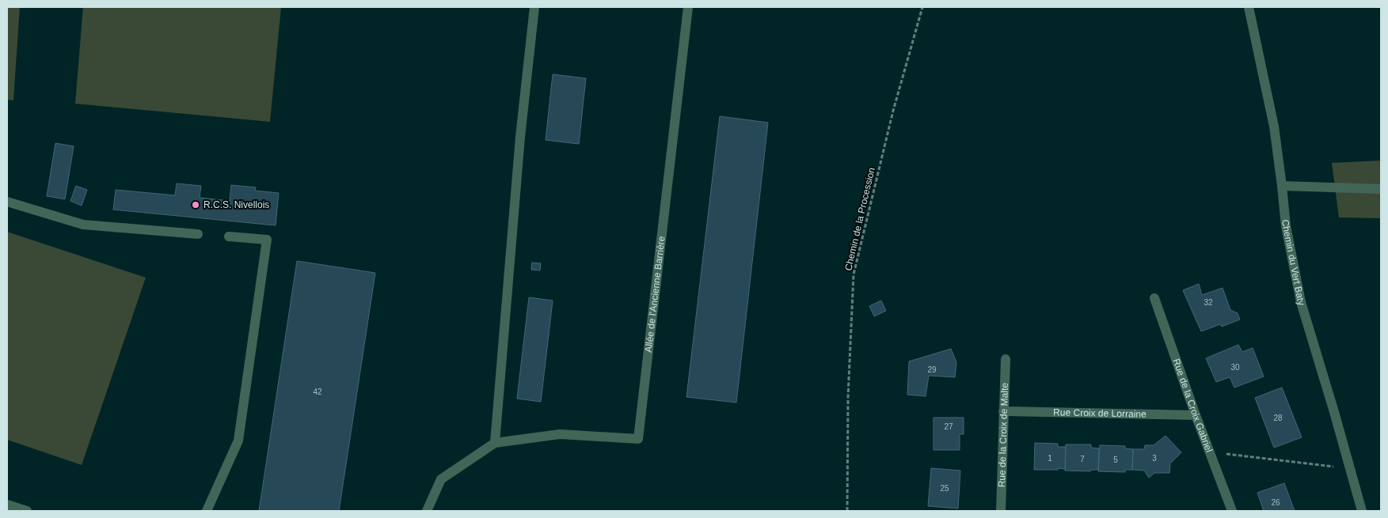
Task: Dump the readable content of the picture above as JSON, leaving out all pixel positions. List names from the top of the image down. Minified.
{"streets":{"street":["Chemin du Vert Baty","Allée de l'Ancienne Barrière","Rue de la Croix Gabriel","Rue Croix de Lorraine","Rue de la Croix de Malte"],"path":["Chemin de la Procession"]},"crossings":[["Rue de la Croix Gabriel","Rue Croix de Lorraine"],["Rue Croix de Lorraine","Rue de la Croix de Malte"]],"places":["R.C.S. Nivellois"],"house_numbers":["32","30","29","42","28","27","1","3","7","5","25","26"]}
